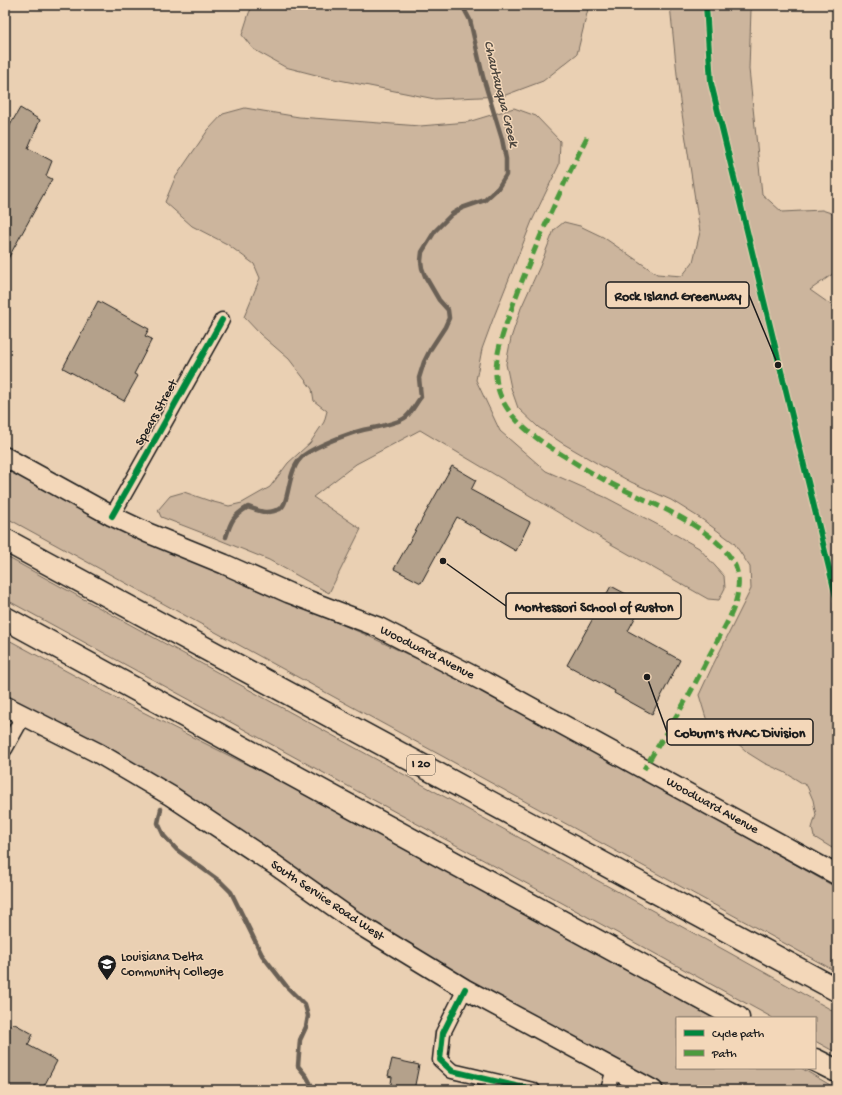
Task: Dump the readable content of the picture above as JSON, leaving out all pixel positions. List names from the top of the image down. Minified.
{"streets":{"highway":["I 20"],"main road":["Woodward Avenue","South Service Road West"],"street":["Spears Street"]},"crossings":[["Spears Street","Woodward Avenue"]],"water":["Chautauqua Creek"],"places":{"other":["Rock Island Greenway","Montessori School of Ruston","Coburn's HVAC Division"],"school or university":["Louisiana Delta Community College"]},"legend":["Cycle path","Path"]}
